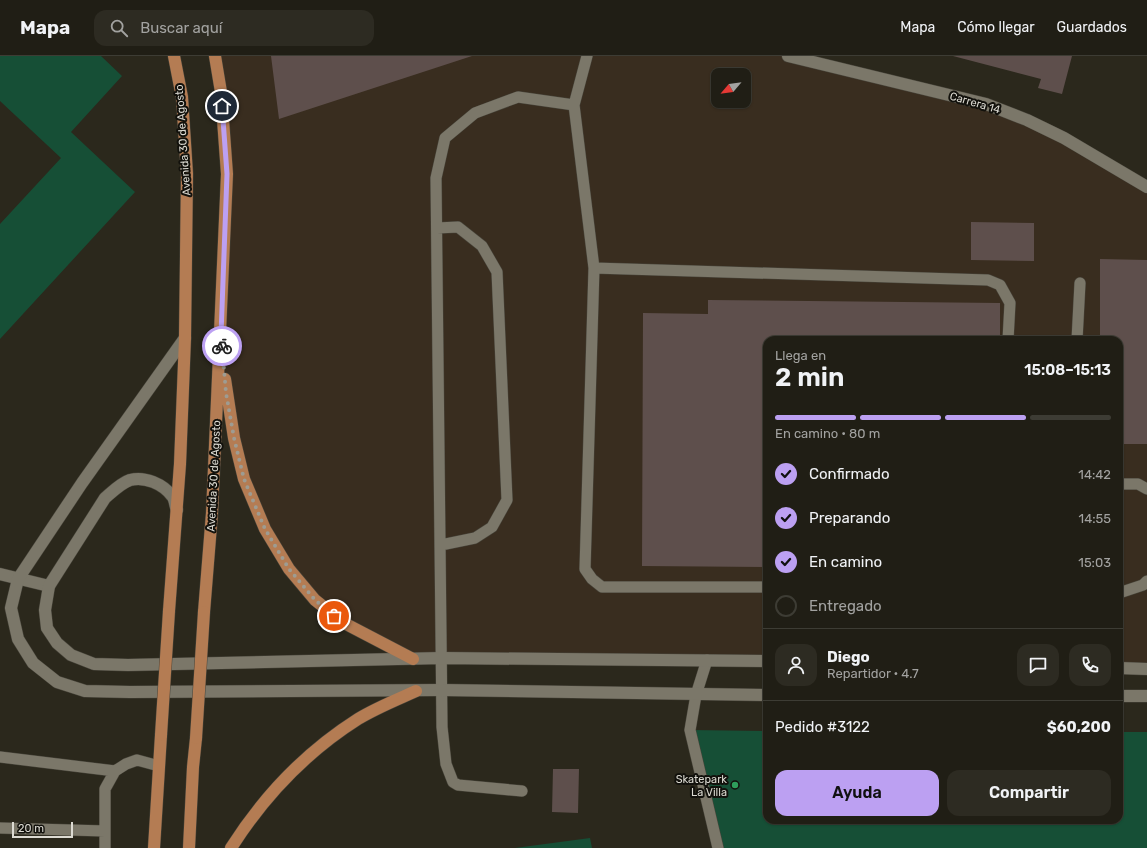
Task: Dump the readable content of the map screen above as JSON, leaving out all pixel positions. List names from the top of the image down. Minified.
{"streets":{"main road":["Avenida 30 de Agosto"],"street":["Carrera 14"]},"places":["Skatepark La Villa"],"scale_bar":"20 m","north":"bottom left","page":{"header":"Mapa","search":"Buscar aquí","nav":["Mapa","Cómo llegar","Guardados"],"heading":["2 min","Llega en","15:08–15:13"],"panel":["Diego","Repartidor · 4.7","Pedido #3122","$60,200"],"bar":"En camino · 80 m","list":[["Confirmado","14:42"],["Preparando","14:55"],["En camino","15:03"],"Entregado"],"buttons":["Ayuda","Compartir"],"scale":"20 m"}}
